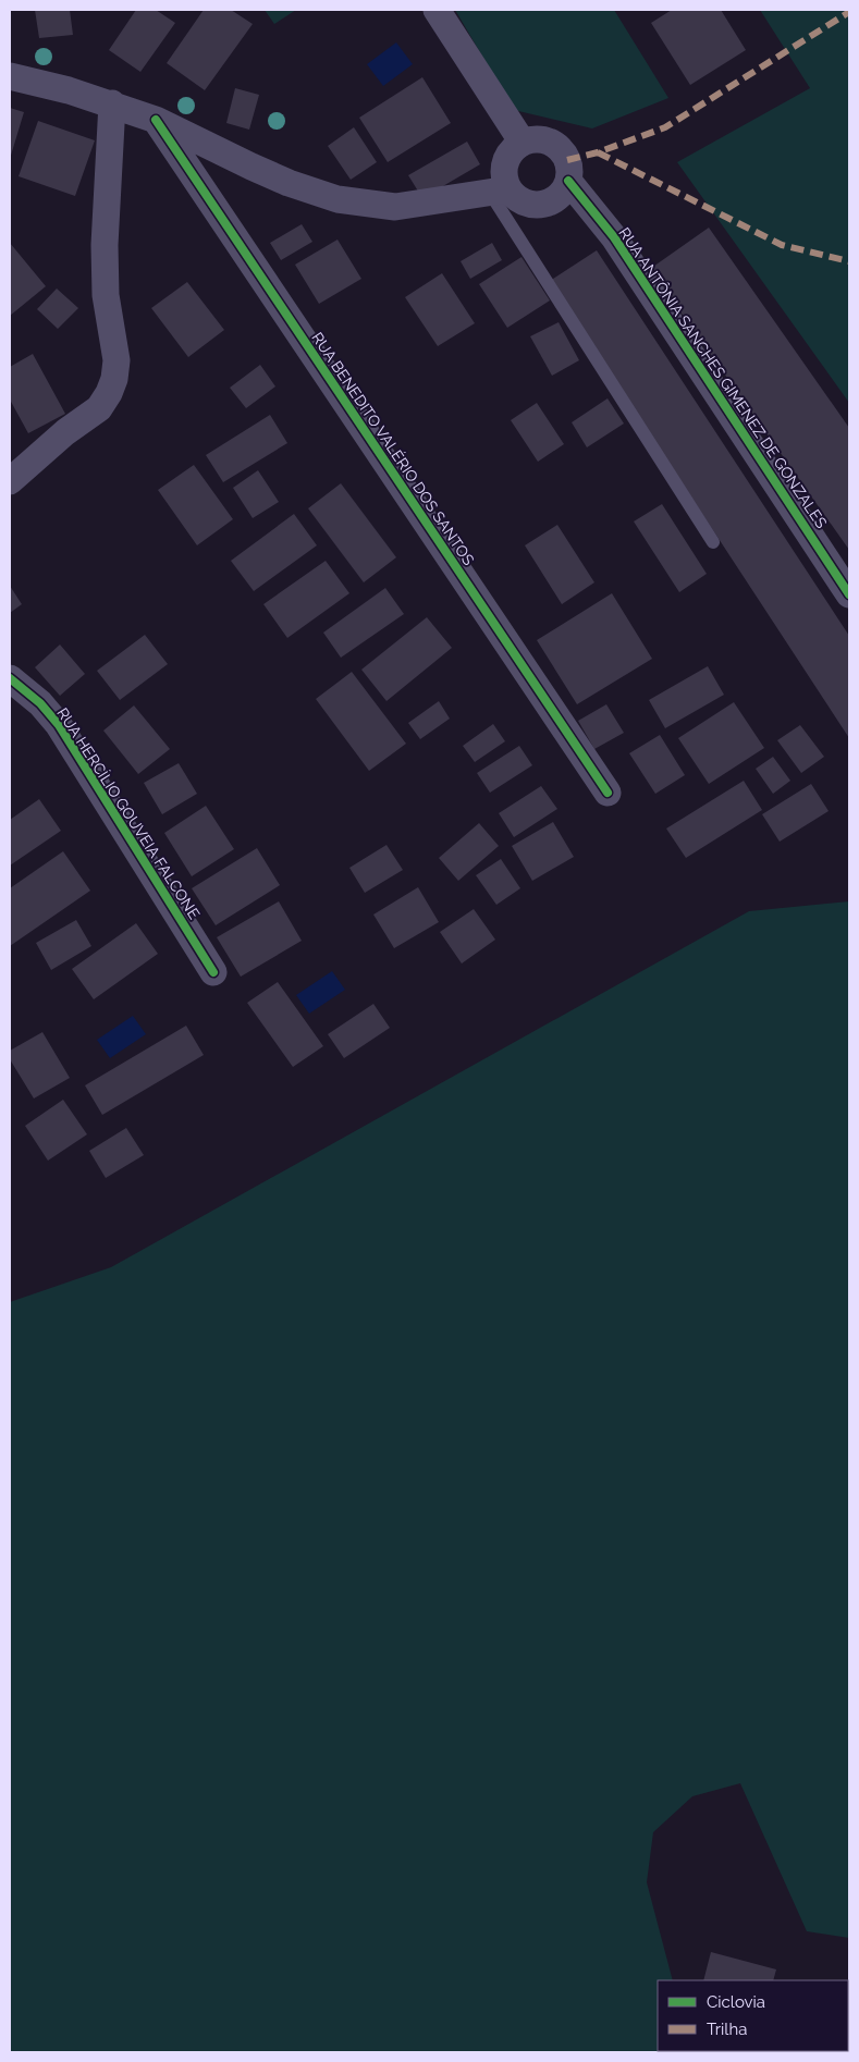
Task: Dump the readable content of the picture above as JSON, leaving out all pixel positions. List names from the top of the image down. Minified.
{"streets":{"street":["RUA ANTÔNIA SANCHES GIMENEZ DE GONZALES","RUA BENEDITO VALÉRIO DOS SANTOS","RUA HERCÍLIO GOUVEIA FALCONE"]},"legend":["Ciclovia","Trilha"]}
